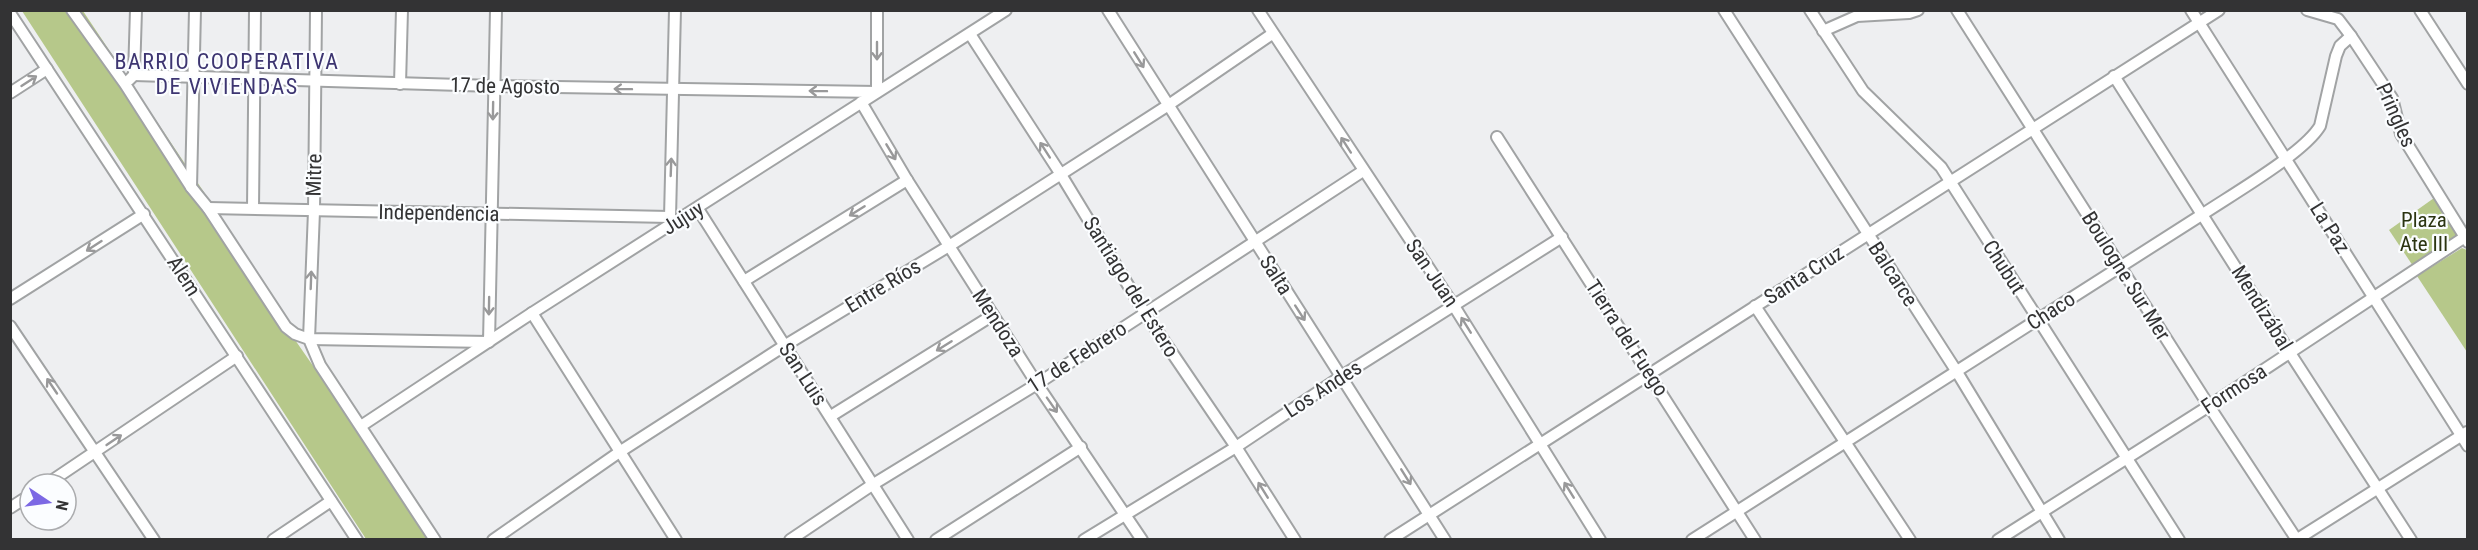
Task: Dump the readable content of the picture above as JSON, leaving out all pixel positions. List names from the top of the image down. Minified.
{"streets":{"street":["17 de Agosto","Pringles","Mitre","Independencia","Jujuy","La Paz","Chubut","San Juan","Balcarce","Salta","Santa Cruz","Alem","Boulogne Sur Mer","Entre Ríos","Santiago del Estero","Mendizábal","Chaco","Mendoza","Tierra del Fuego","17 de Febrero","San Luis","Los Andes","Formosa"]},"crossings":[["17 de Agosto","Mitre"],["17 de Agosto","Jujuy"],["Pringles","Chaco"],["Pringles","Formosa"],["Mitre","Independencia"],["Independencia","Jujuy"],["Jujuy","Santiago del Estero"],["Jujuy","Mendoza"],["Jujuy","San Luis"],["La Paz","Santa Cruz"],["La Paz","Chaco"],["La Paz","Formosa"],["Chubut","Santa Cruz"],["Chubut","Chaco"],["Chubut","Formosa"],["San Juan","Santa Cruz"],["San Juan","Entre Ríos"],["San Juan","17 de Febrero"],["San Juan","Los Andes"],["Balcarce","Santa Cruz"],["Balcarce","Chaco"],["Balcarce","Formosa"],["Salta","Santa Cruz"],["Salta","Entre Ríos"],["Salta","17 de Febrero"],["Salta","Los Andes"],["Santa Cruz","Boulogne Sur Mer"],["Santa Cruz","Mendizábal"],["Santa Cruz","Tierra del Fuego"],["Boulogne Sur Mer","Chaco"],["Boulogne Sur Mer","Formosa"],["Entre Ríos","Santiago del Estero"],["Entre Ríos","Mendoza"],["Entre Ríos","San Luis"],["Santiago del Estero","17 de Febrero"],["Santiago del Estero","Los Andes"],["Mendizábal","Chaco"],["Mendizábal","Formosa"],["Chaco","Tierra del Fuego"],["Mendoza","17 de Febrero"],["Mendoza","Los Andes"],["Tierra del Fuego","Los Andes"],["17 de Febrero","San Luis"]],"one_way":["17 de Agosto","Mitre","San Juan","Salta","Santiago del Estero"],"districts":["BARRIO COOPERATIVA DE VIVIENDAS"],"parks":["Plaza Ate III"],"north":"right"}
